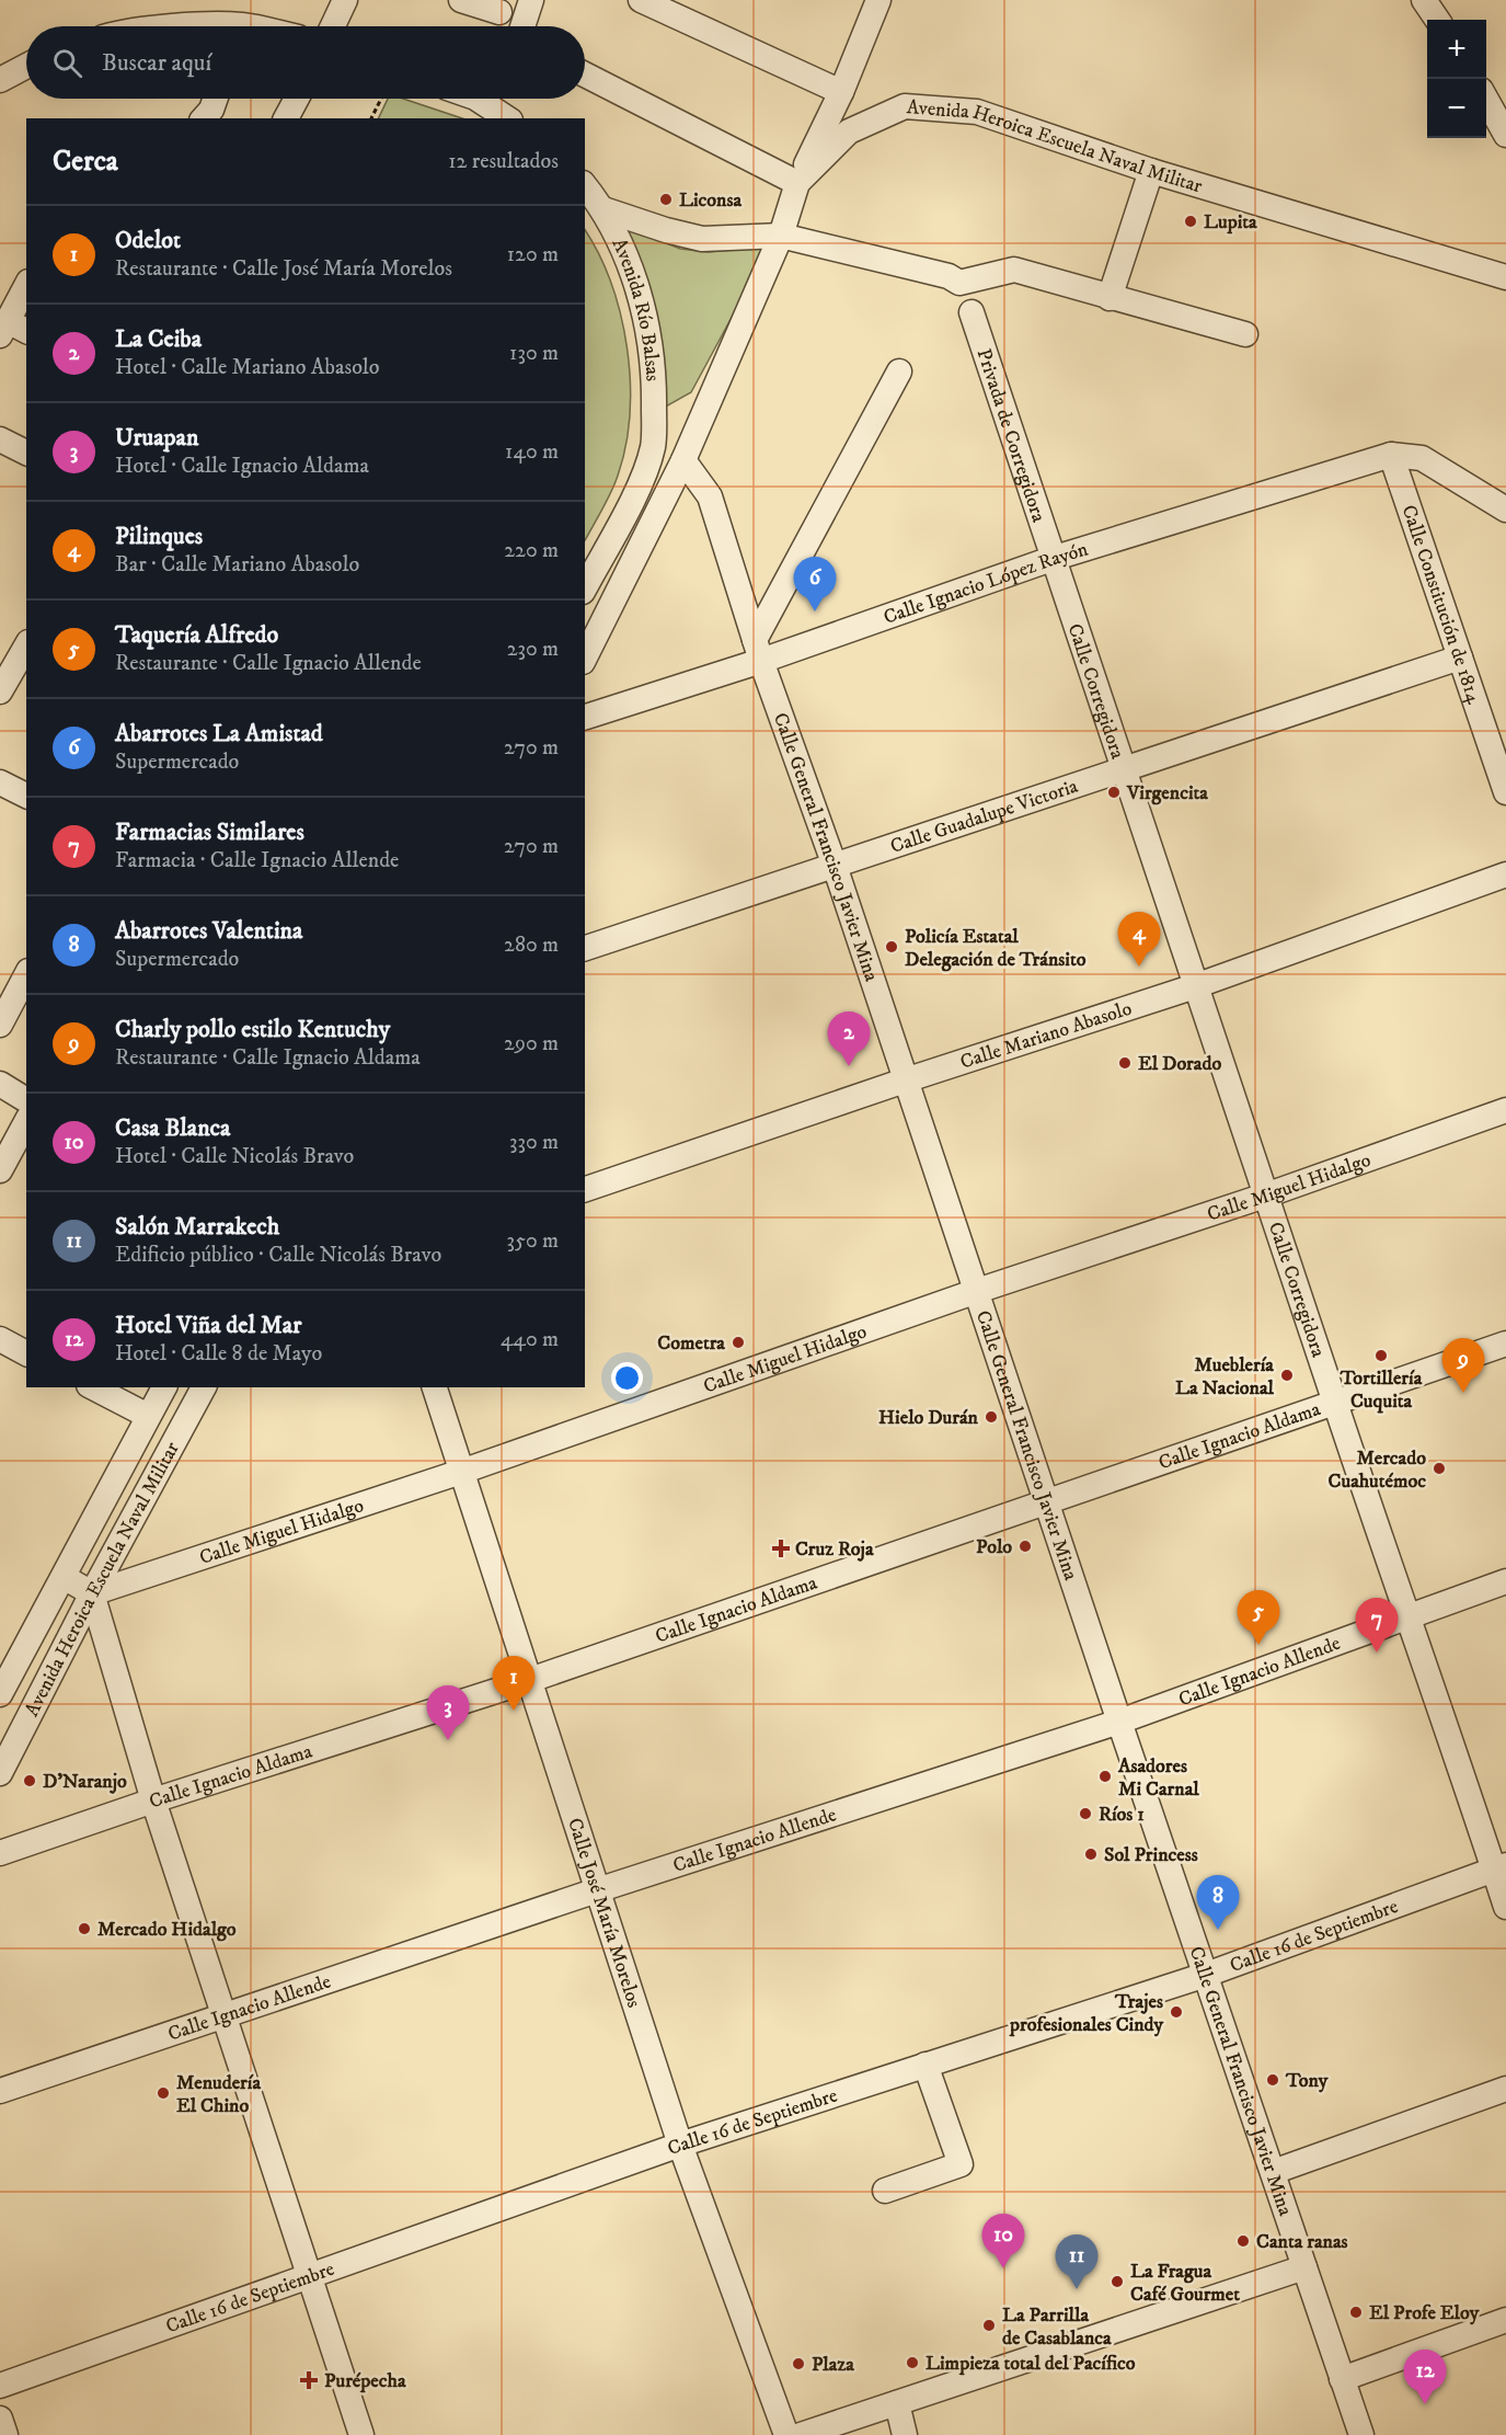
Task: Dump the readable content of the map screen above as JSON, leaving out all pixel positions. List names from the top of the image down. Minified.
{"streets":{"street":["Avenida Heroica Escuela Naval Militar","Avenida Río Balsas","Privada de Corregidora","Calle Ignacio López Rayón","Calle Constitución de 1814","Calle Corregidora","Calle Guadalupe Victoria","Calle General Francisco Javier Mina","Calle Mariano Abasolo","Calle Miguel Hidalgo","Calle Ignacio Aldama","Calle Ignacio Allende","Calle José María Morelos","Calle 16 de Septiembre"]},"crossings":[["Avenida Heroica Escuela Naval Militar","Calle General Francisco Javier Mina"],["Avenida Heroica Escuela Naval Militar","Calle Miguel Hidalgo"],["Privada de Corregidora","Calle Ignacio López Rayón"],["Privada de Corregidora","Calle Corregidora"],["Calle Ignacio López Rayón","Calle Constitución de 1814"],["Calle Ignacio López Rayón","Calle Corregidora"],["Calle Ignacio López Rayón","Calle General Francisco Javier Mina"],["Calle Constitución de 1814","Calle Guadalupe Victoria"],["Calle Corregidora","Calle Guadalupe Victoria"],["Calle Corregidora","Calle Mariano Abasolo"],["Calle Corregidora","Calle Miguel Hidalgo"],["Calle Corregidora","Calle Ignacio Aldama"],["Calle Corregidora","Calle Ignacio Allende"],["Calle Corregidora","Calle 16 de Septiembre"],["Calle Guadalupe Victoria","Calle General Francisco Javier Mina"],["Calle General Francisco Javier Mina","Calle Mariano Abasolo"],["Calle General Francisco Javier Mina","Calle Miguel Hidalgo"],["Calle General Francisco Javier Mina","Calle Ignacio Aldama"],["Calle General Francisco Javier Mina","Calle Ignacio Allende"],["Calle General Francisco Javier Mina","Calle 16 de Septiembre"],["Calle Miguel Hidalgo","Calle José María Morelos"],["Calle Ignacio Aldama","Calle José María Morelos"],["Calle Ignacio Allende","Calle José María Morelos"],["Calle José María Morelos","Calle 16 de Septiembre"]],"places":{"other":["Liconsa","Lupita","Virgencita","Policía Estatal Delegación de Tránsito","El Dorado","Cometra","Tortillería Cuquita","Mueblería La Nacional","Hielo Durán","Mercado Cuahutémoc","Polo","Asadores Mi Carnal","D'Naranjo","Ríos 1","Sol Princess","Mercado Hidalgo","Trajes profesionales Cindy","Tony","Menudería El Chino","Canta ranas","La Fragua Café Gourmet","El Profe Eloy","La Parrilla de Casablanca","Limpieza total del Pacífico","Plaza"],"health":["Cruz Roja","Purépecha"]},"page":{"map_buttons":["+","−"],"search":"Buscar aquí","heading":["Cerca","12 resultados"],"list":[{"mark":"1","name":"Odelot","note":"Restaurante · Calle José María Morelos","value":"120 m"},{"mark":"2","name":"La Ceiba","note":"Hotel · Calle Mariano Abasolo","value":"130 m"},{"mark":"3","name":"Uruapan","note":"Hotel · Calle Ignacio Aldama","value":"140 m"},{"mark":"4","name":"Pilinques","note":"Bar · Calle Mariano Abasolo","value":"220 m"},{"mark":"5","name":"Taquería Alfredo","note":"Restaurante · Calle Ignacio Allende","value":"230 m"},{"mark":"6","name":"Abarrotes La Amistad","note":"Supermercado","value":"270 m"},{"mark":"7","name":"Farmacias Similares","note":"Farmacia · Calle Ignacio Allende","value":"270 m"},{"mark":"8","name":"Abarrotes Valentina","note":"Supermercado","value":"280 m"},{"mark":"9","name":"Charly pollo estilo Kentuchy","note":"Restaurante · Calle Ignacio Aldama","value":"290 m"},{"mark":"10","name":"Casa Blanca","note":"Hotel · Calle Nicolás Bravo","value":"330 m"},{"mark":"11","name":"Salón Marrakech","note":"Edificio público · Calle Nicolás Bravo","value":"350 m"},{"mark":"12","name":"Hotel Viña del Mar","note":"Hotel · Calle 8 de Mayo","value":"440 m"}],"pins":["6","4","2","9","5","7","1","3","8","10","11","12"]}}
